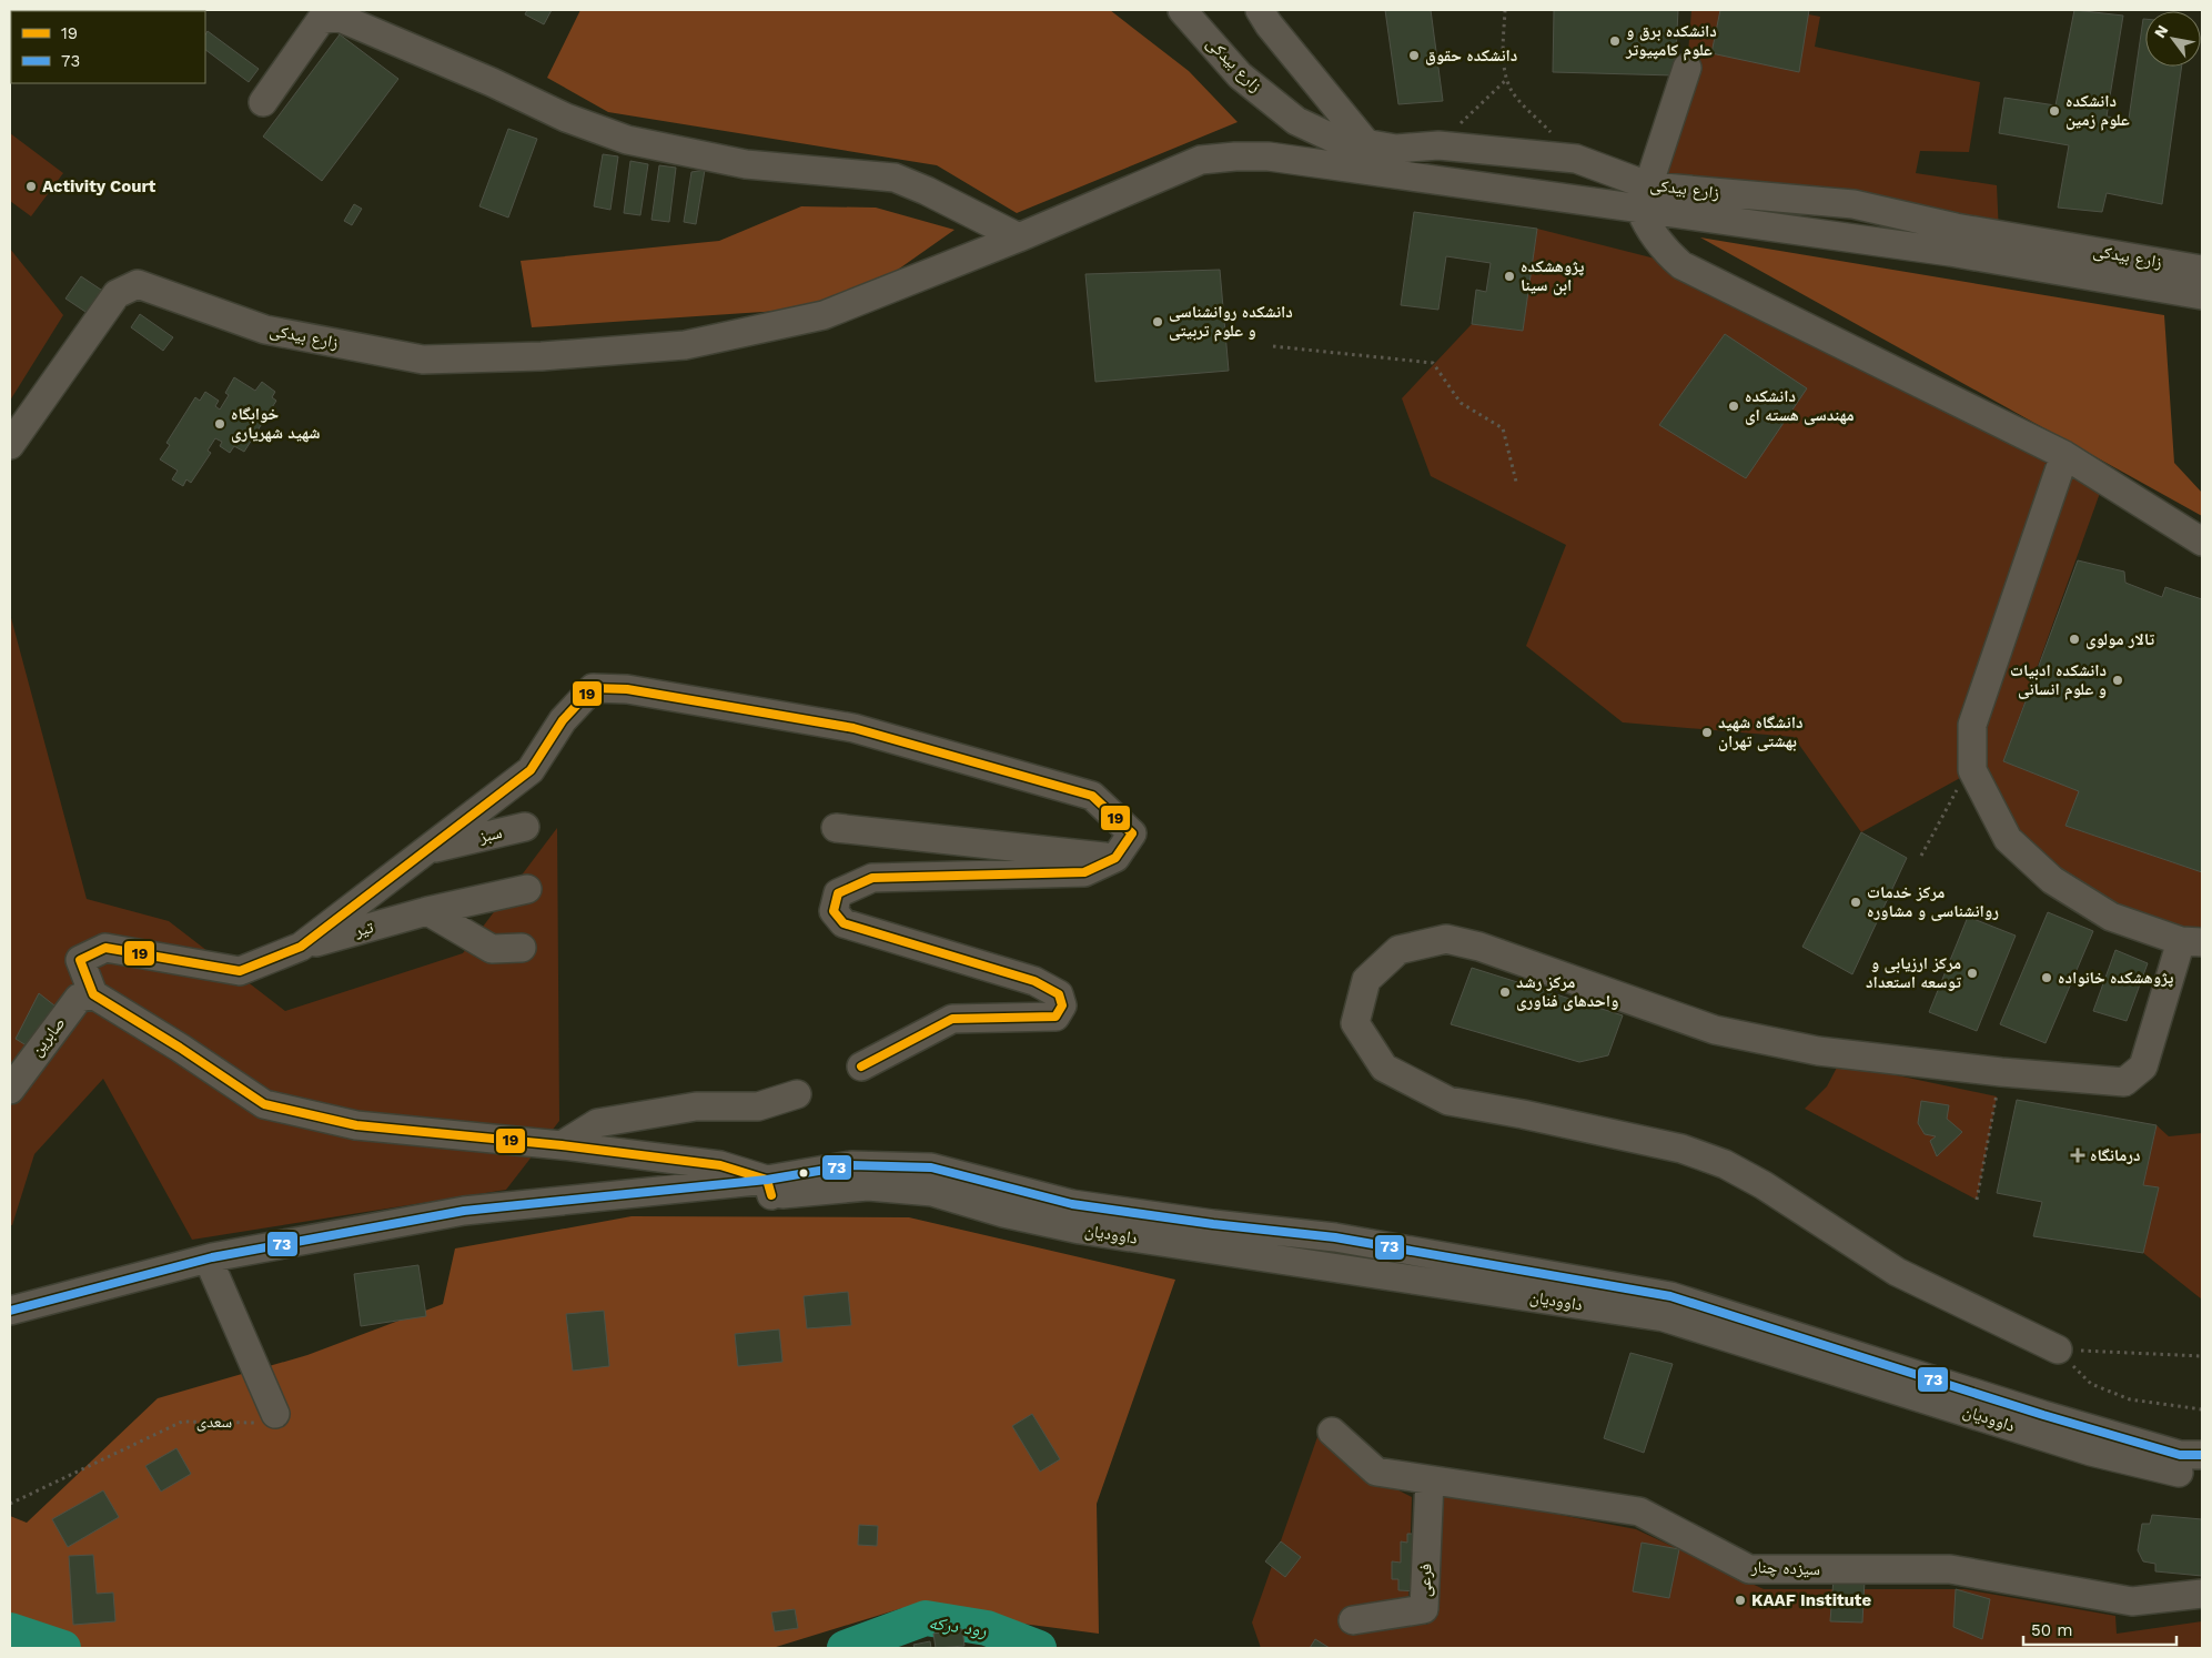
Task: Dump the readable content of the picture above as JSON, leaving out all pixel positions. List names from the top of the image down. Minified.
{"streets":{"street":["زارع بیدکی","سبز","تیر","صابرین","داوودیان","سیزده چنار","فرعی"],"path":["سعدی"]},"crossings":[["سیزده چنار","فرعی"]],"water":["رود درکه"],"places":{"other":["دانشکده برق و علوم کامپیوتر","دانشکده حقوق","دانشکده علوم زمین","Activity Court","پژوهشکده ابن سینا","دانشکده روانشناسی و علوم تربیتی","دانشکده مهندسی هسته ای","خوابگاه شهید شهریاری","تالار مولوی","دانشکده ادبیات و علوم انسانی","دانشگاه شهید بهشتی تهران","مرکز خدمات روانشناسی و مشاوره","مرکز ارزیابی و توسعه استعداد","پژوهشکده خانواده","مرکز رشد واحدهای فناوری","KAAF Institute"],"health":["درمانگاه"]},"lines":["transit line 19","transit line 73"],"legend":["19","73"],"scale_bar":"50 m","north":"top left"}
